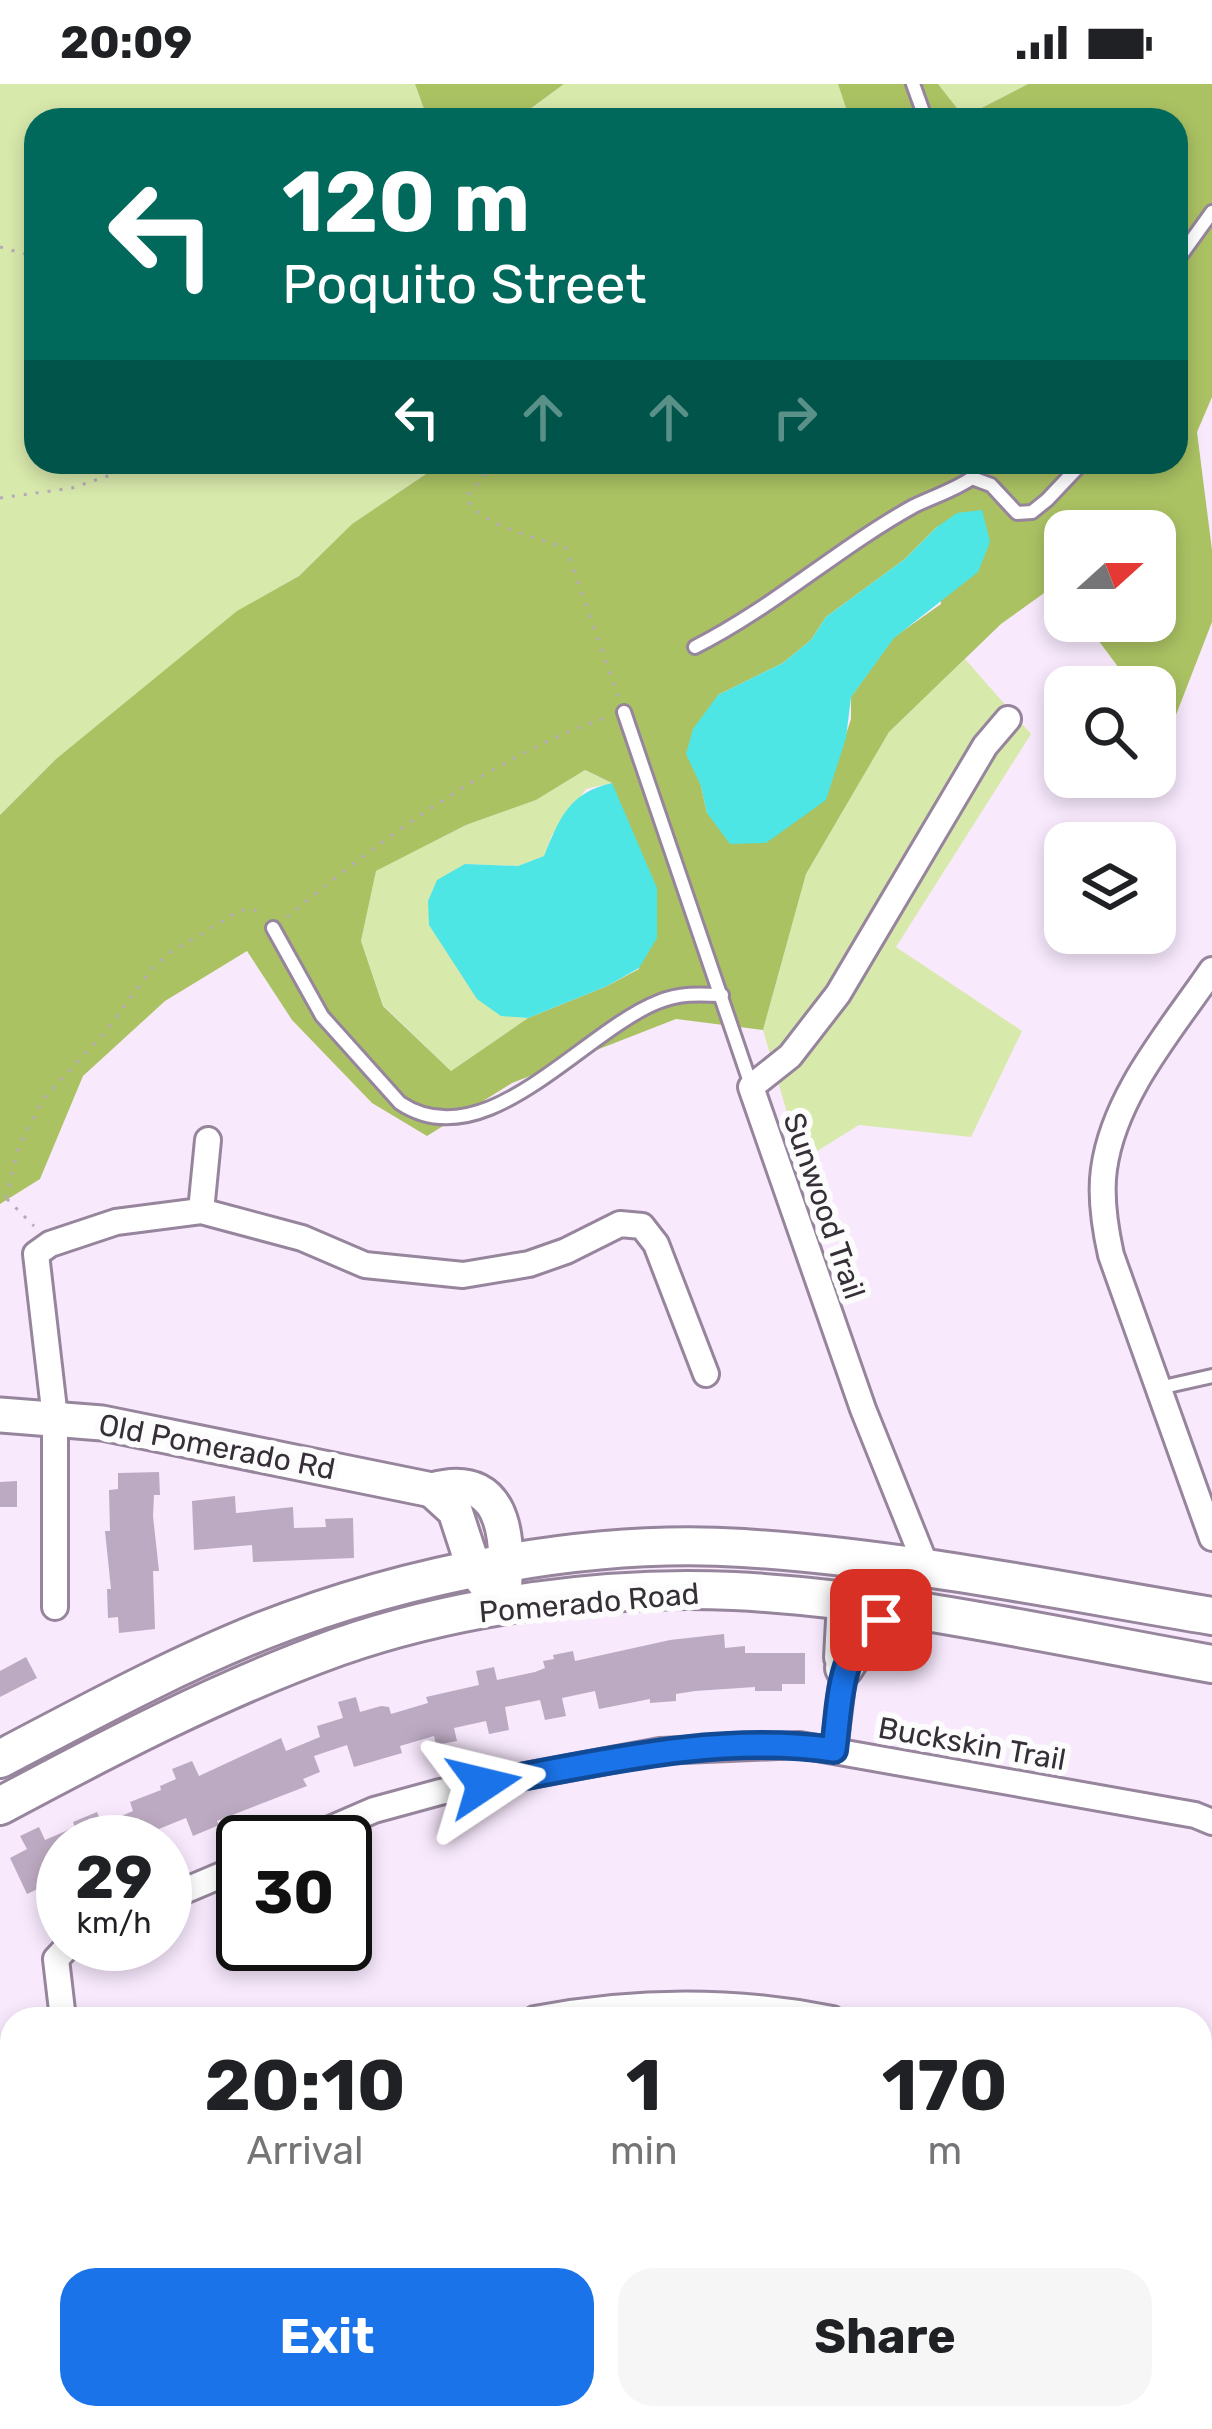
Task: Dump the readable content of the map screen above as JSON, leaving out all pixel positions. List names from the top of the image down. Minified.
{"streets":{"main road":["Pomerado Road"],"street":["Sunwood Trail","Old Pomerado Rd","Buckskin Trail"]},"crossings":[["Sunwood Trail","Pomerado Road"],["Old Pomerado Rd","Pomerado Road"]],"north":"right","page":{"status":"20:09","turn":["120 m","Poquito Street"],"speed":"29 km/h","limit":"30","eta":["20:10","Arrival","1","min","170","m"],"buttons":["Exit","Share"]}}
